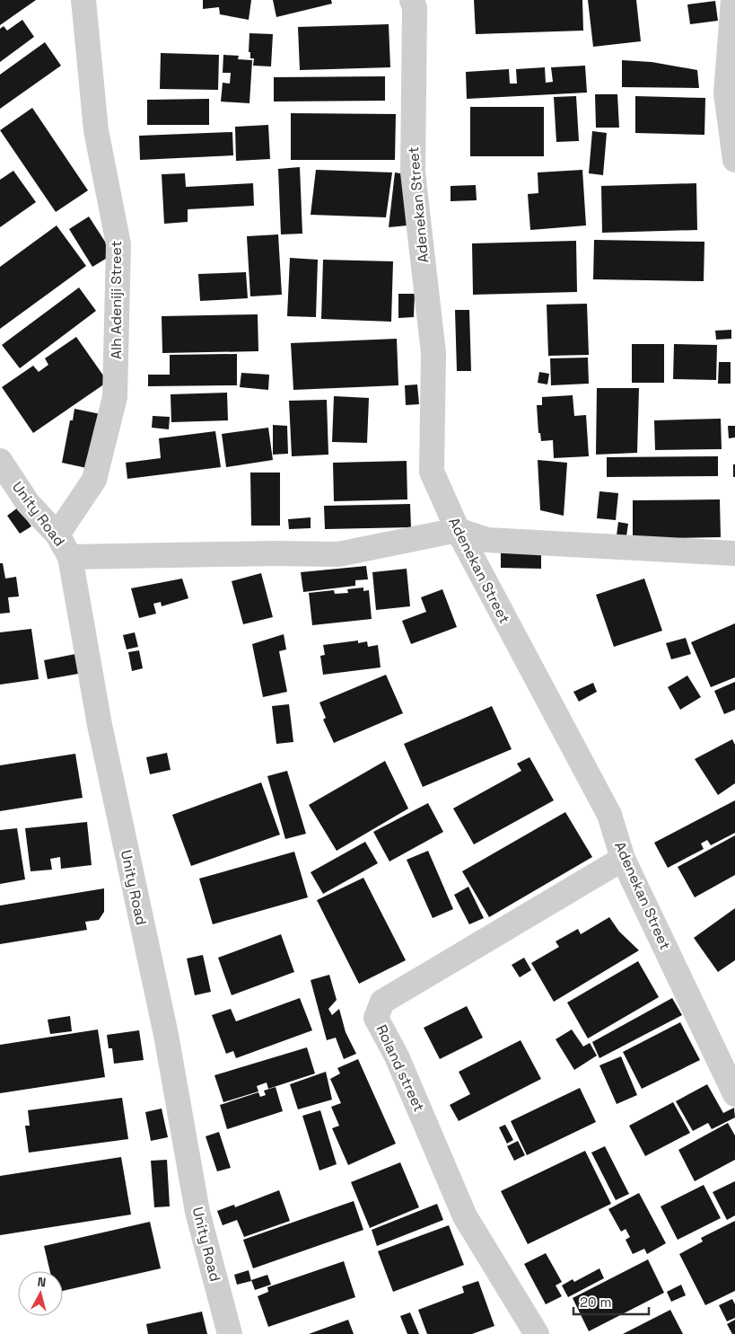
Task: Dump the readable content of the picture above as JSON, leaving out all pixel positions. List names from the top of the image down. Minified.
{"streets":{"street":["Adenekan Street","Alh Adeniji Street","Unity Road","Roland street"]},"crossings":[["Adenekan Street","Roland street"],["Alh Adeniji Street","Unity Road"]],"scale_bar":"20 m","north":"top"}
